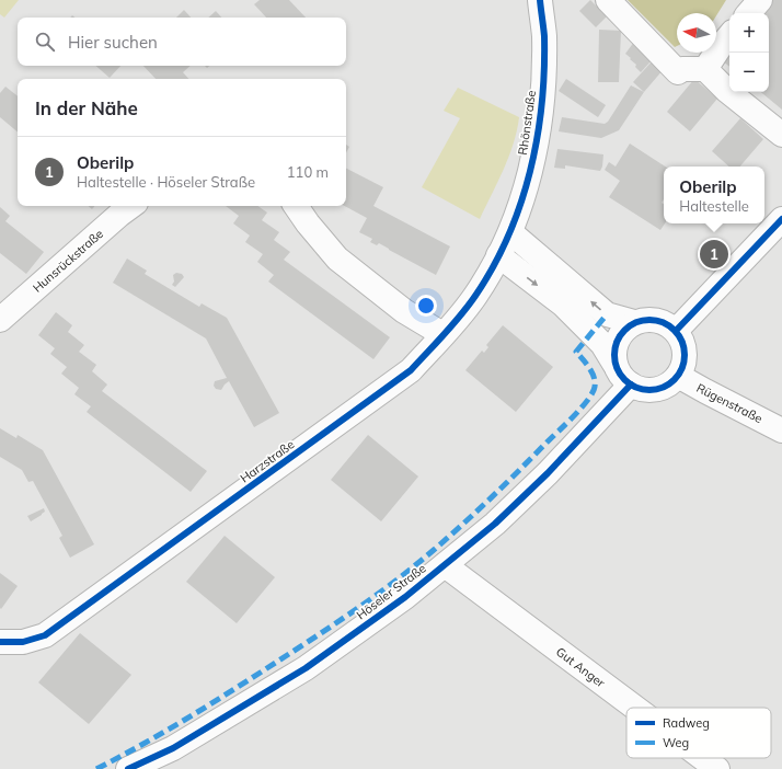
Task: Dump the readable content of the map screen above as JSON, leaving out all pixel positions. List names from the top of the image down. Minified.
{"streets":{"street":["Rhönstraße","Hunsrückstraße","Rügenstraße","Harzstraße","Höseler Straße","Gut Anger"]},"crossings":[["Rhönstraße","Harzstraße"],["Rügenstraße","Höseler Straße"],["Höseler Straße","Gut Anger"]],"legend":["Radweg","Weg"],"north":"left","page":{"map_buttons":["+","−"],"search":"Hier suchen","heading":"In der Nähe","list":[{"mark":"1","name":"Oberilp","note":"Haltestelle · Höseler Straße","value":"110 m"}],"popup":["Oberilp","Haltestelle"],"pins":"1"}}
